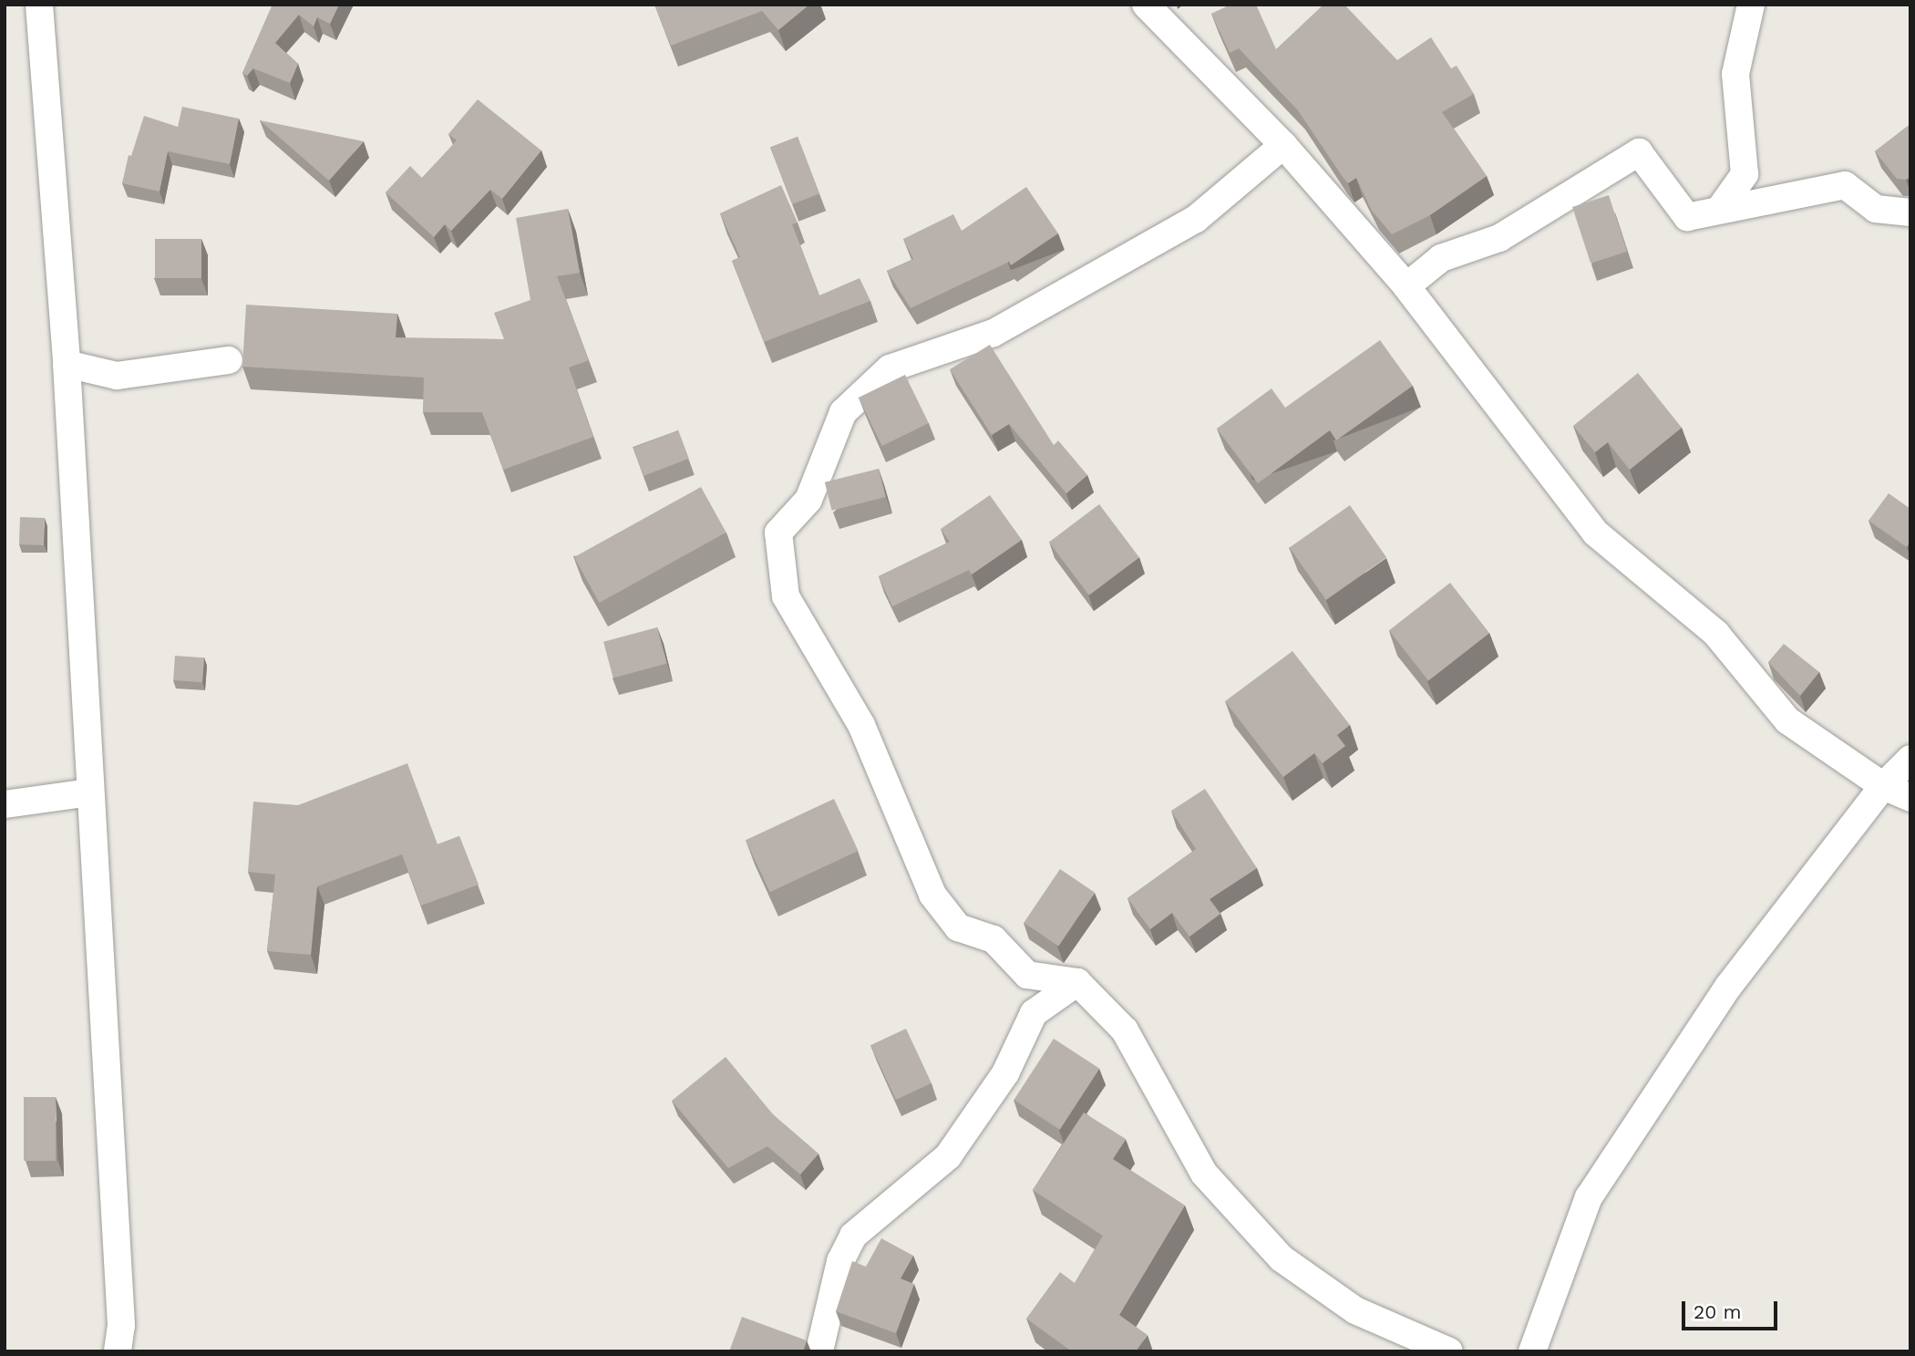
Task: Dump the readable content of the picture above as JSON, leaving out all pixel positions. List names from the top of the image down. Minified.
{"scale_bar":"20 m"}
